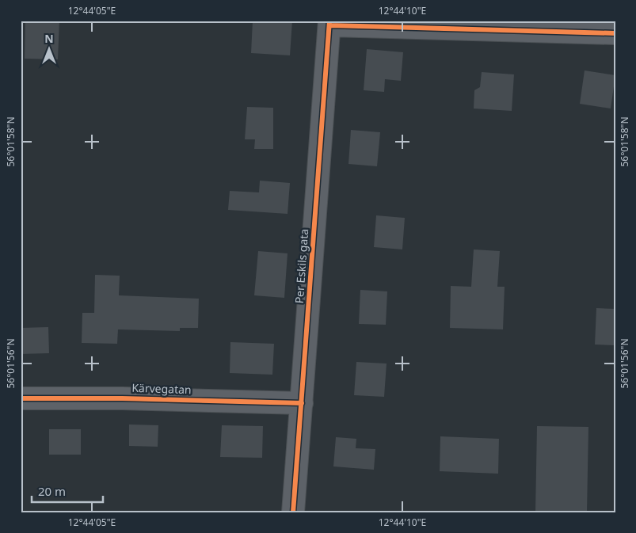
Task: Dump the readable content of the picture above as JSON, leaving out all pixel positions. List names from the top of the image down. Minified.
{"streets":{"street":["Per Eskils gata","Kärvegatan"]},"crossings":[["Per Eskils gata","Kärvegatan"]],"scale_bar":"20 m","north":"top","coordinates":["12°44'05\"E","12°44'10\"E","56°01'58\"N","56°01'56\"N"]}
